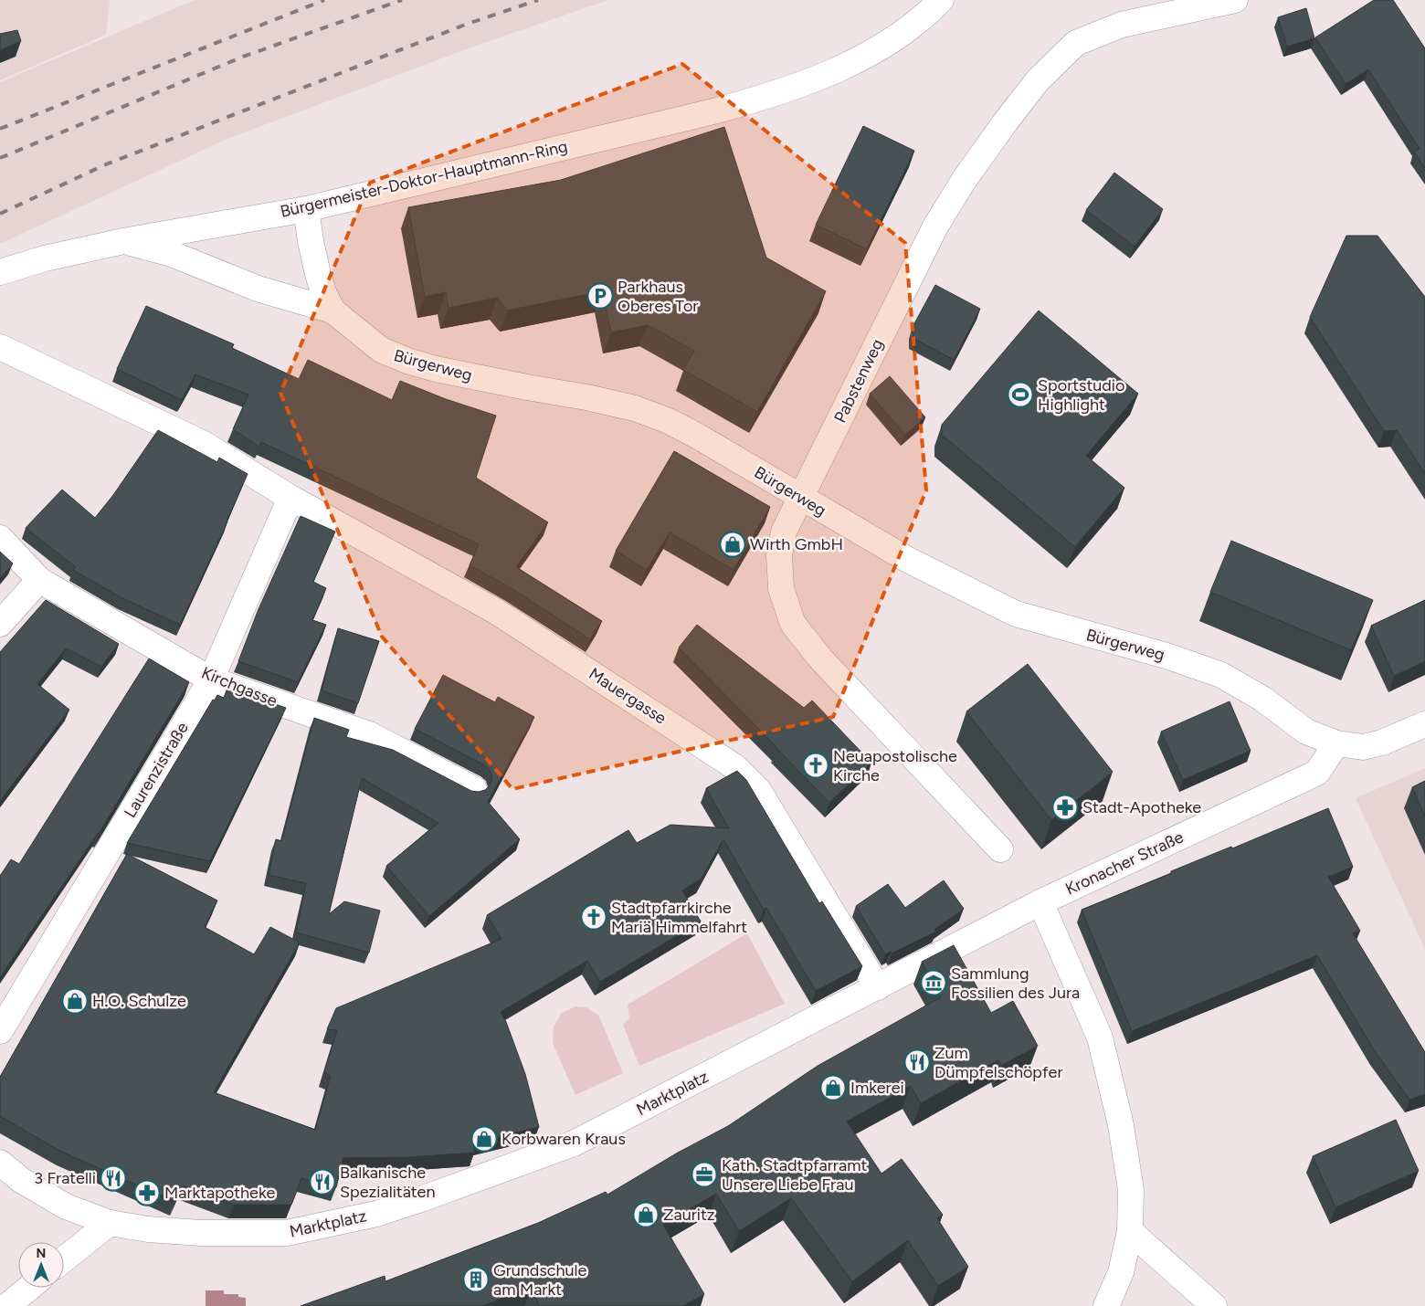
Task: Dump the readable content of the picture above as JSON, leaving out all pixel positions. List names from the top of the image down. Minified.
{"streets":{"street":["Bürgermeister-Doktor-Hauptmann-Ring","Bürgerweg","Pabstenweg","Kirchgasse","Mauergasse","Laurenzistraße","Kronacher Straße","Marktplatz"]},"crossings":[["Bürgermeister-Doktor-Hauptmann-Ring","Bürgerweg"],["Bürgerweg","Pabstenweg"],["Bürgerweg","Kronacher Straße"],["Kirchgasse","Laurenzistraße"],["Mauergasse","Laurenzistraße"],["Mauergasse","Marktplatz"],["Kronacher Straße","Marktplatz"]],"places":{"parking":["Parkhaus Oberes Tor"],"sports":["Sportstudio Highlight"],"shop":["Wirth GmbH","H.O. Schulze","Imkerei","Korbwaren Kraus","Zauritz"],"church":["Neuapostolische Kirche","Stadtpfarrkirche Mariä Himmelfahrt"],"pharmacy":["Stadt-Apotheke","Marktapotheke"],"museum":["Sammlung Fossilien des Jura"],"restaurant":["Zum Dümpfelschöpfer","3 Fratelli","Balkanische Spezialitäten"],"office":["Kath. Stadtpfarramt Unsere Liebe Frau"],"building":["Grundschule am Markt"]},"north":"top"}
